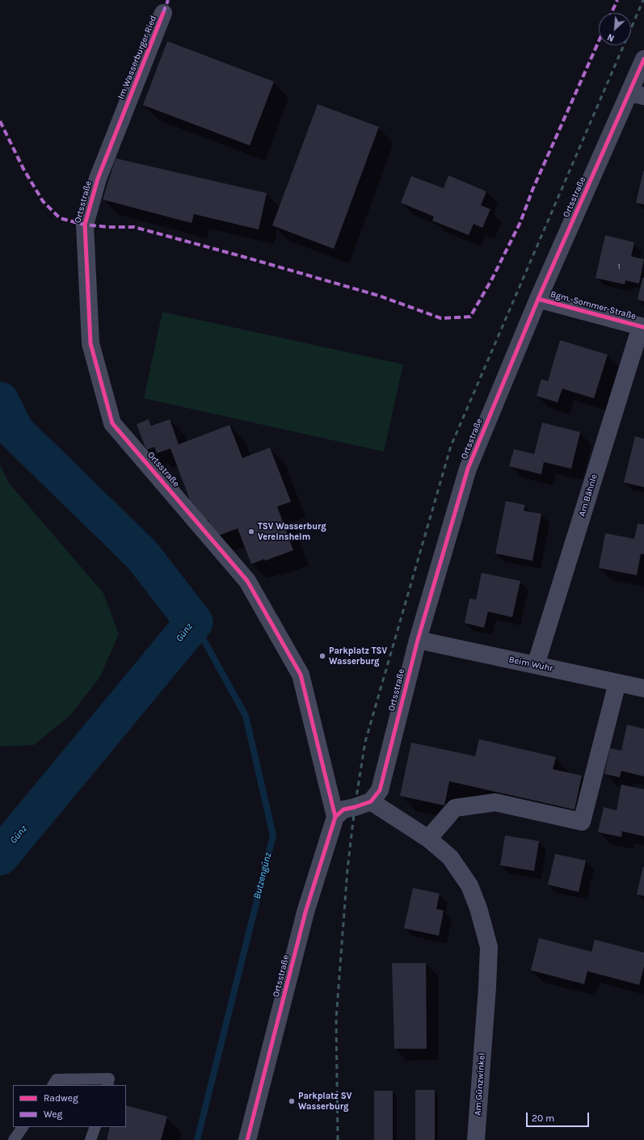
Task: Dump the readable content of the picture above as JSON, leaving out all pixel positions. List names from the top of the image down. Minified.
{"streets":{"street":["Im Wasserburger Ried","Ortsstraße","Bgm.-Sommer-Straße","Am Bähnle","Beim Wuhr","Am Günzwinkel"]},"crossings":[["Im Wasserburger Ried","Ortsstraße"],["Ortsstraße","Bgm.-Sommer-Straße"],["Ortsstraße","Beim Wuhr"],["Bgm.-Sommer-Straße","Am Bähnle"],["Am Bähnle","Beim Wuhr"]],"water":["Günz","Butzengünz"],"places":["TSV Wasserburg Vereinsheim","Parkplatz TSV Wasserburg","Parkplatz SV Wasserburg"],"house_numbers":["1"],"legend":["Radweg","Weg"],"scale_bar":"20 m","north":"bottom left"}
